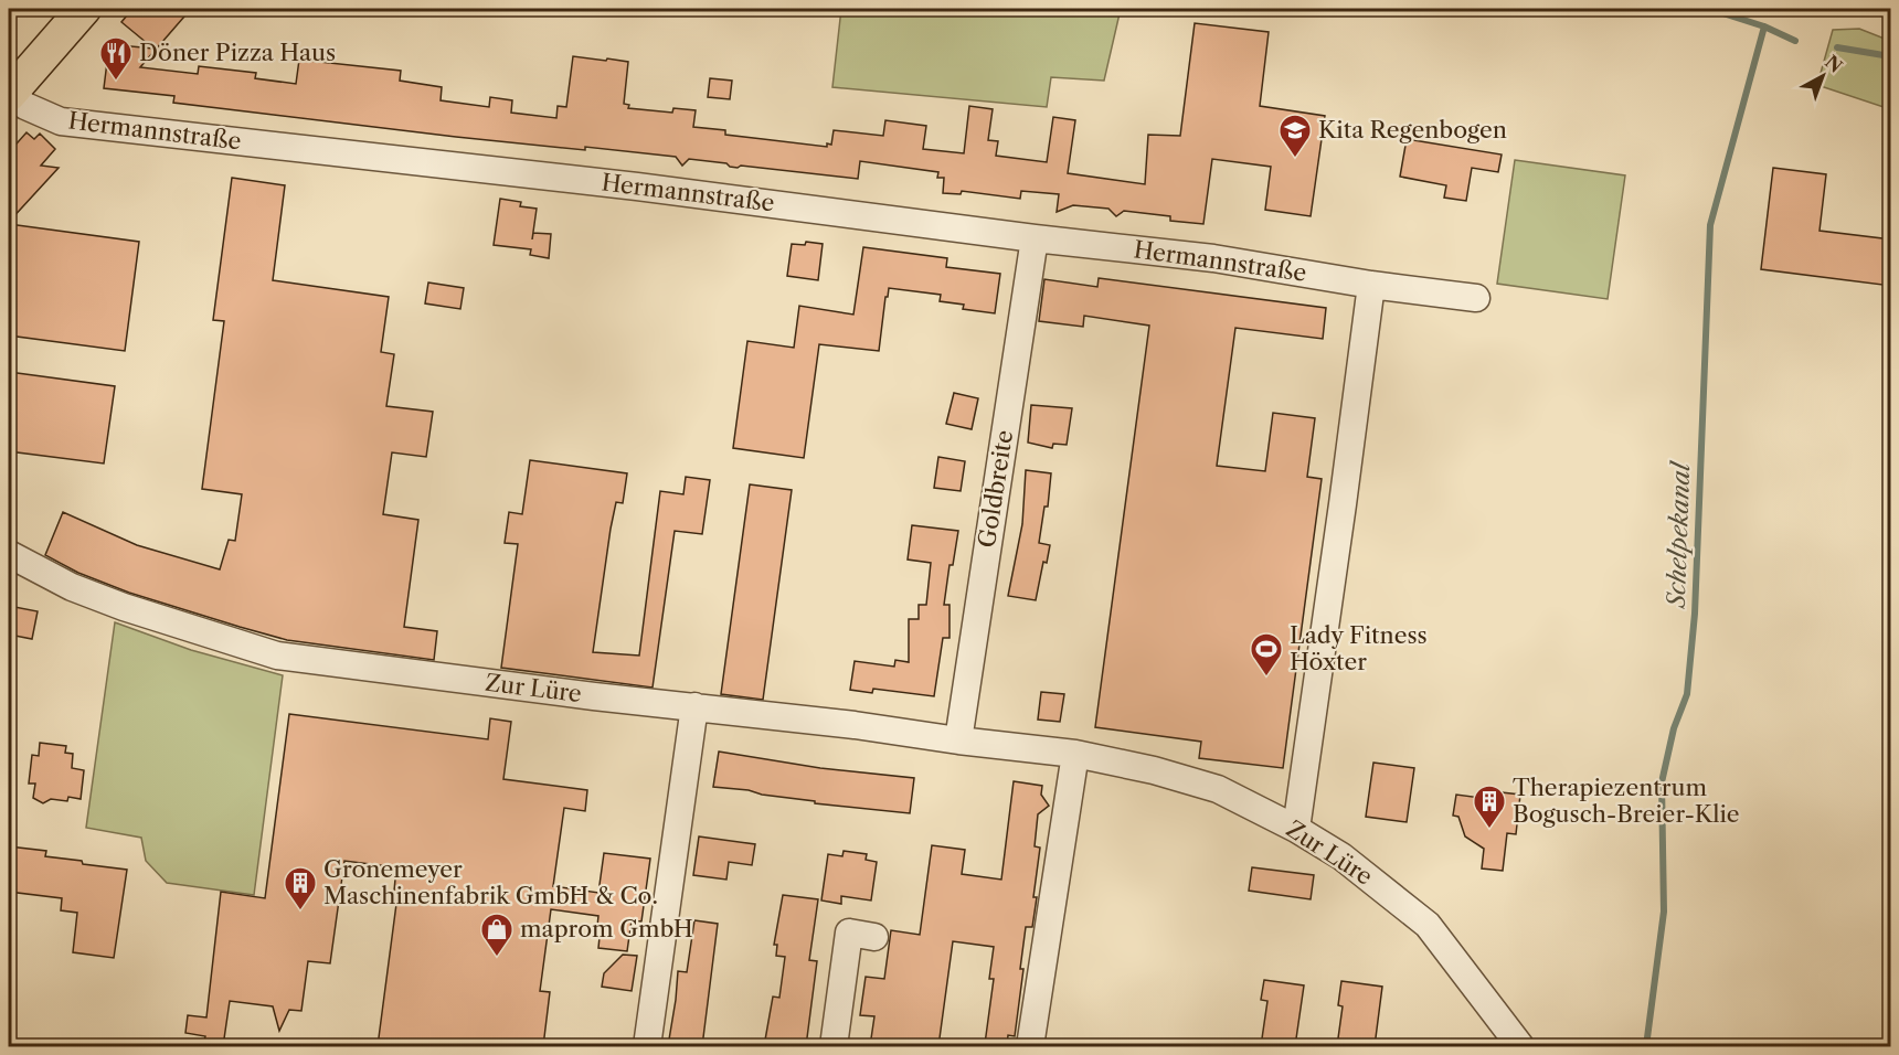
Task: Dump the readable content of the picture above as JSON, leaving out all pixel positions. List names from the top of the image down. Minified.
{"streets":{"street":["Hermannstraße","Goldbreite","Zur Lüre"]},"crossings":[["Hermannstraße","Goldbreite"],["Goldbreite","Zur Lüre"]],"water":["Schelpekanal"],"places":{"restaurant":["Döner Pizza Haus"],"school or university":["Kita Regenbogen"],"sports":["Lady Fitness Höxter"],"building":["Therapiezentrum Bogusch-Breier-Klie","Gronemeyer Maschinenfabrik GmbH & Co."],"shop":["maprom GmbH"]},"north":"top right"}
